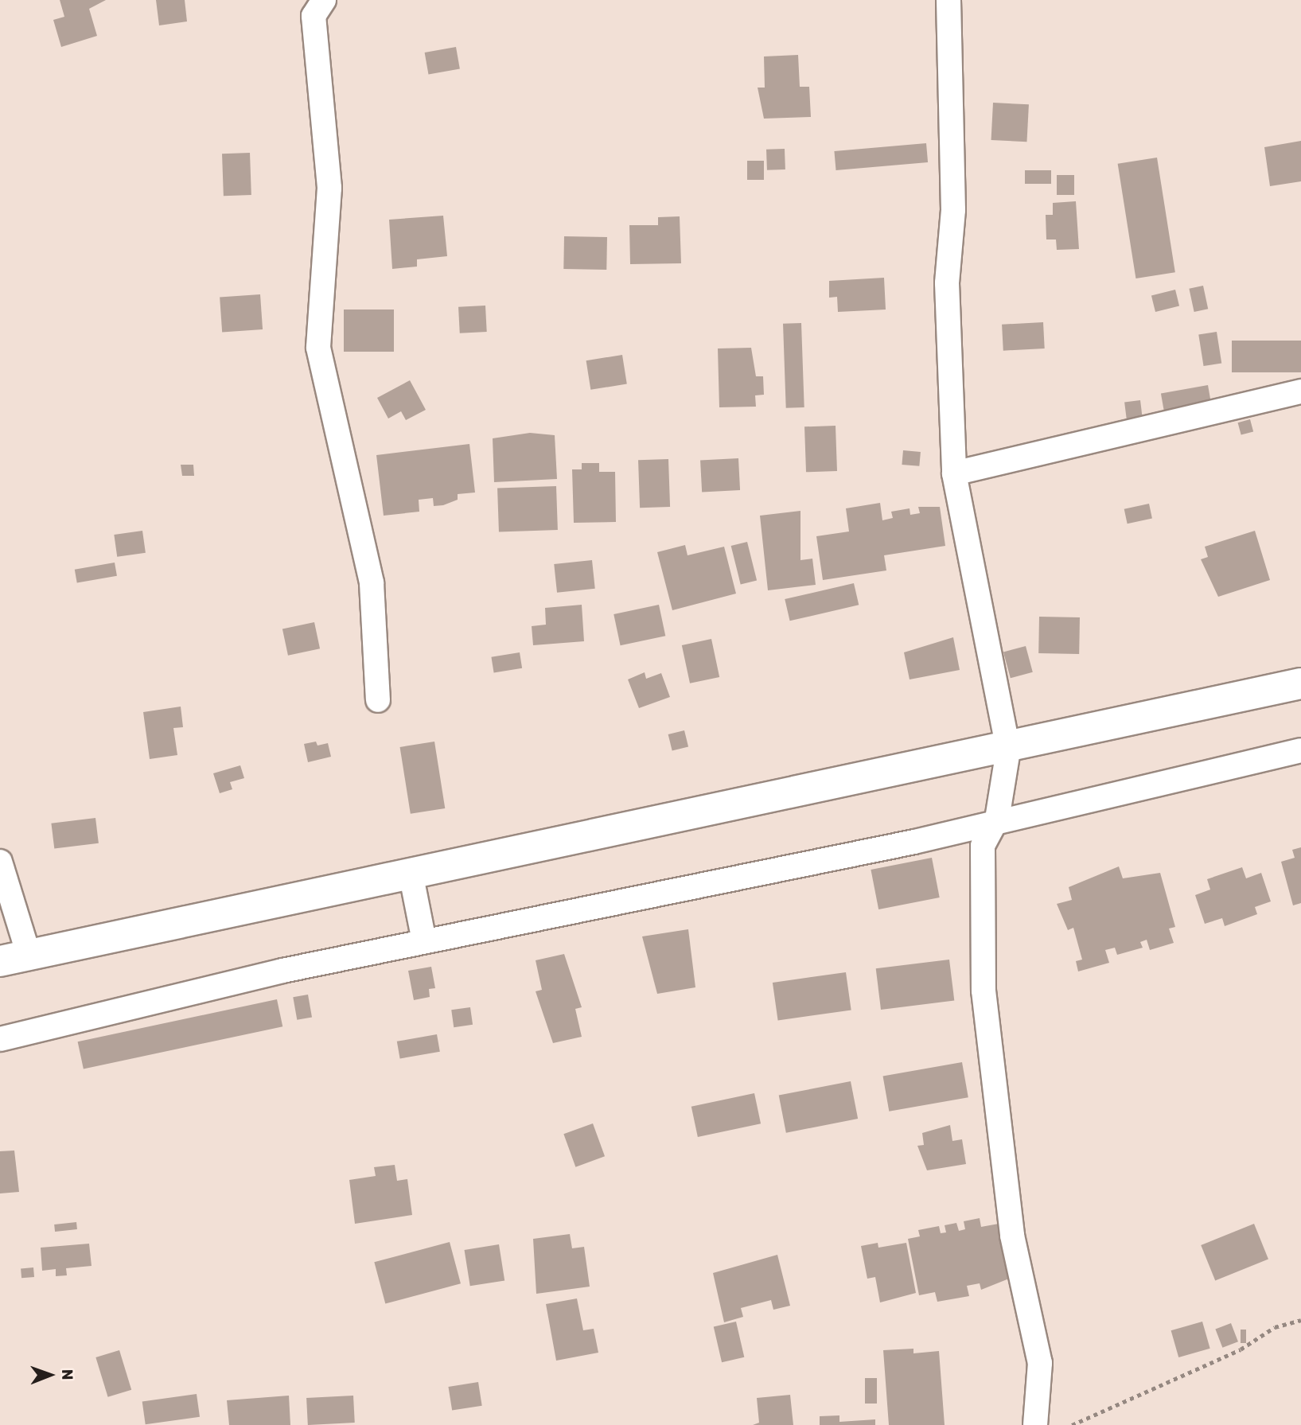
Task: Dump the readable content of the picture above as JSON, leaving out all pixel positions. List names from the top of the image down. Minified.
{"north":"right"}
